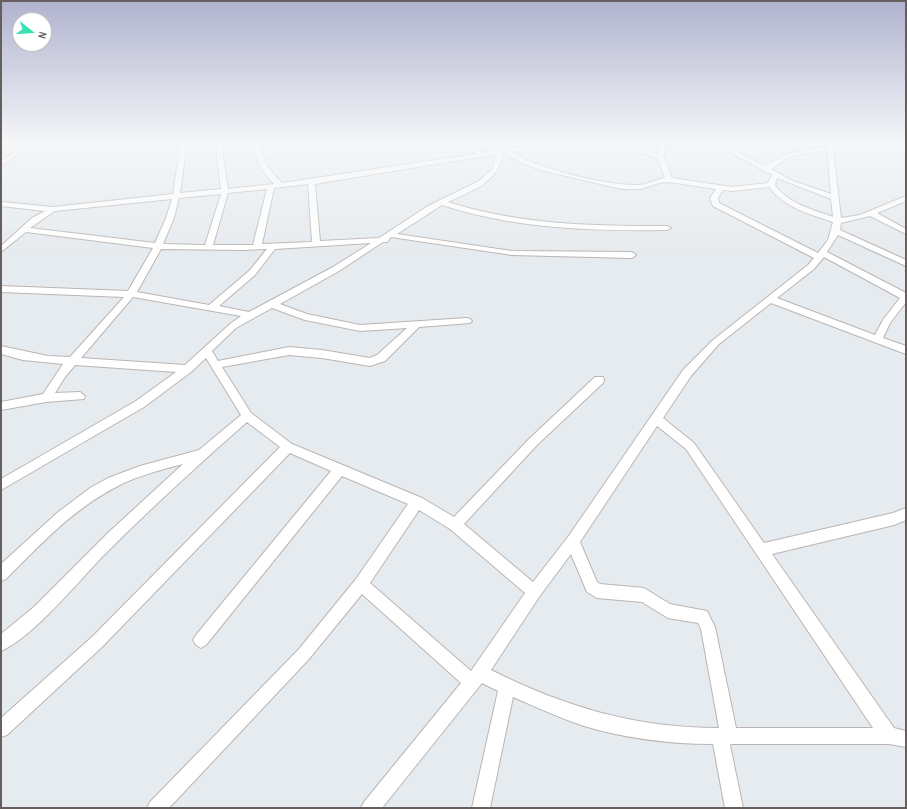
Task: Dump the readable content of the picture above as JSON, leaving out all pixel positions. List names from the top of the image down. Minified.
{"north":"right"}
